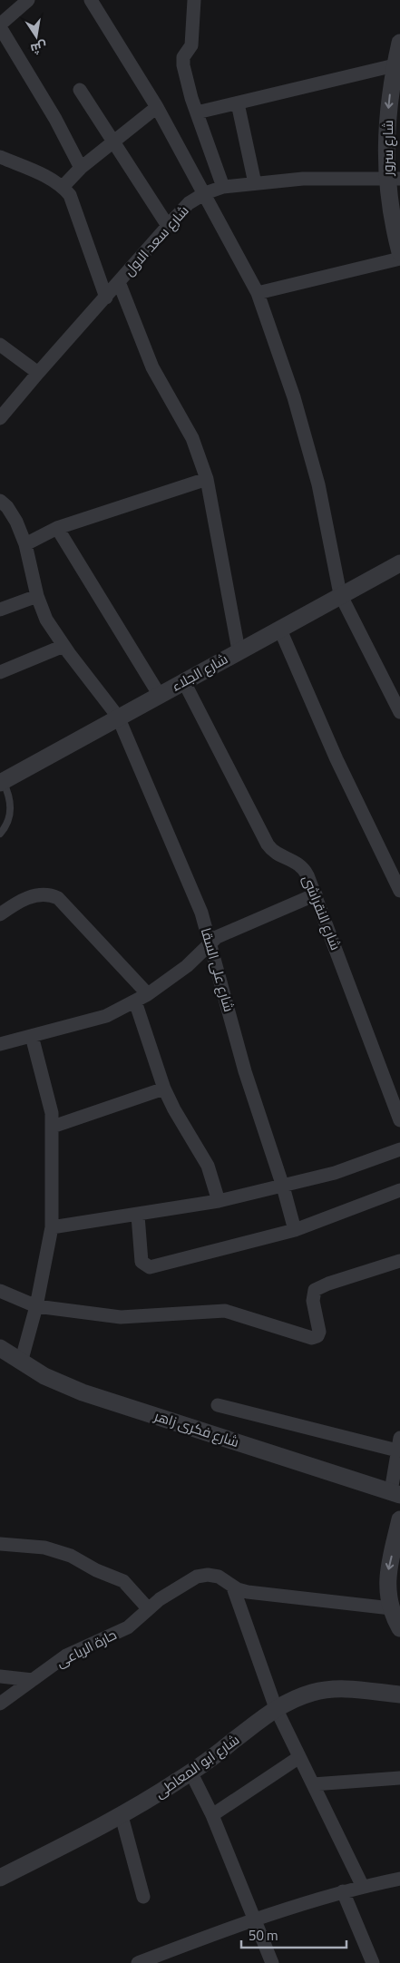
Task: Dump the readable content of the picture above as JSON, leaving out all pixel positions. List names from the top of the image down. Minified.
{"streets":{"street":["شارع سرور","شارع سعد الاول","شارع الجلاء","شارع النقراشى","شارع على السقا","شارع فكرى زاهر","حارة الرباعى","شارع ابو المعاطى"]},"crossings":[["شارع سرور","شارع سعد الاول"],["شارع الجلاء","شارع النقراشى"],["شارع الجلاء","شارع على السقا"]],"scale_bar":"50 m","north":"bottom"}
